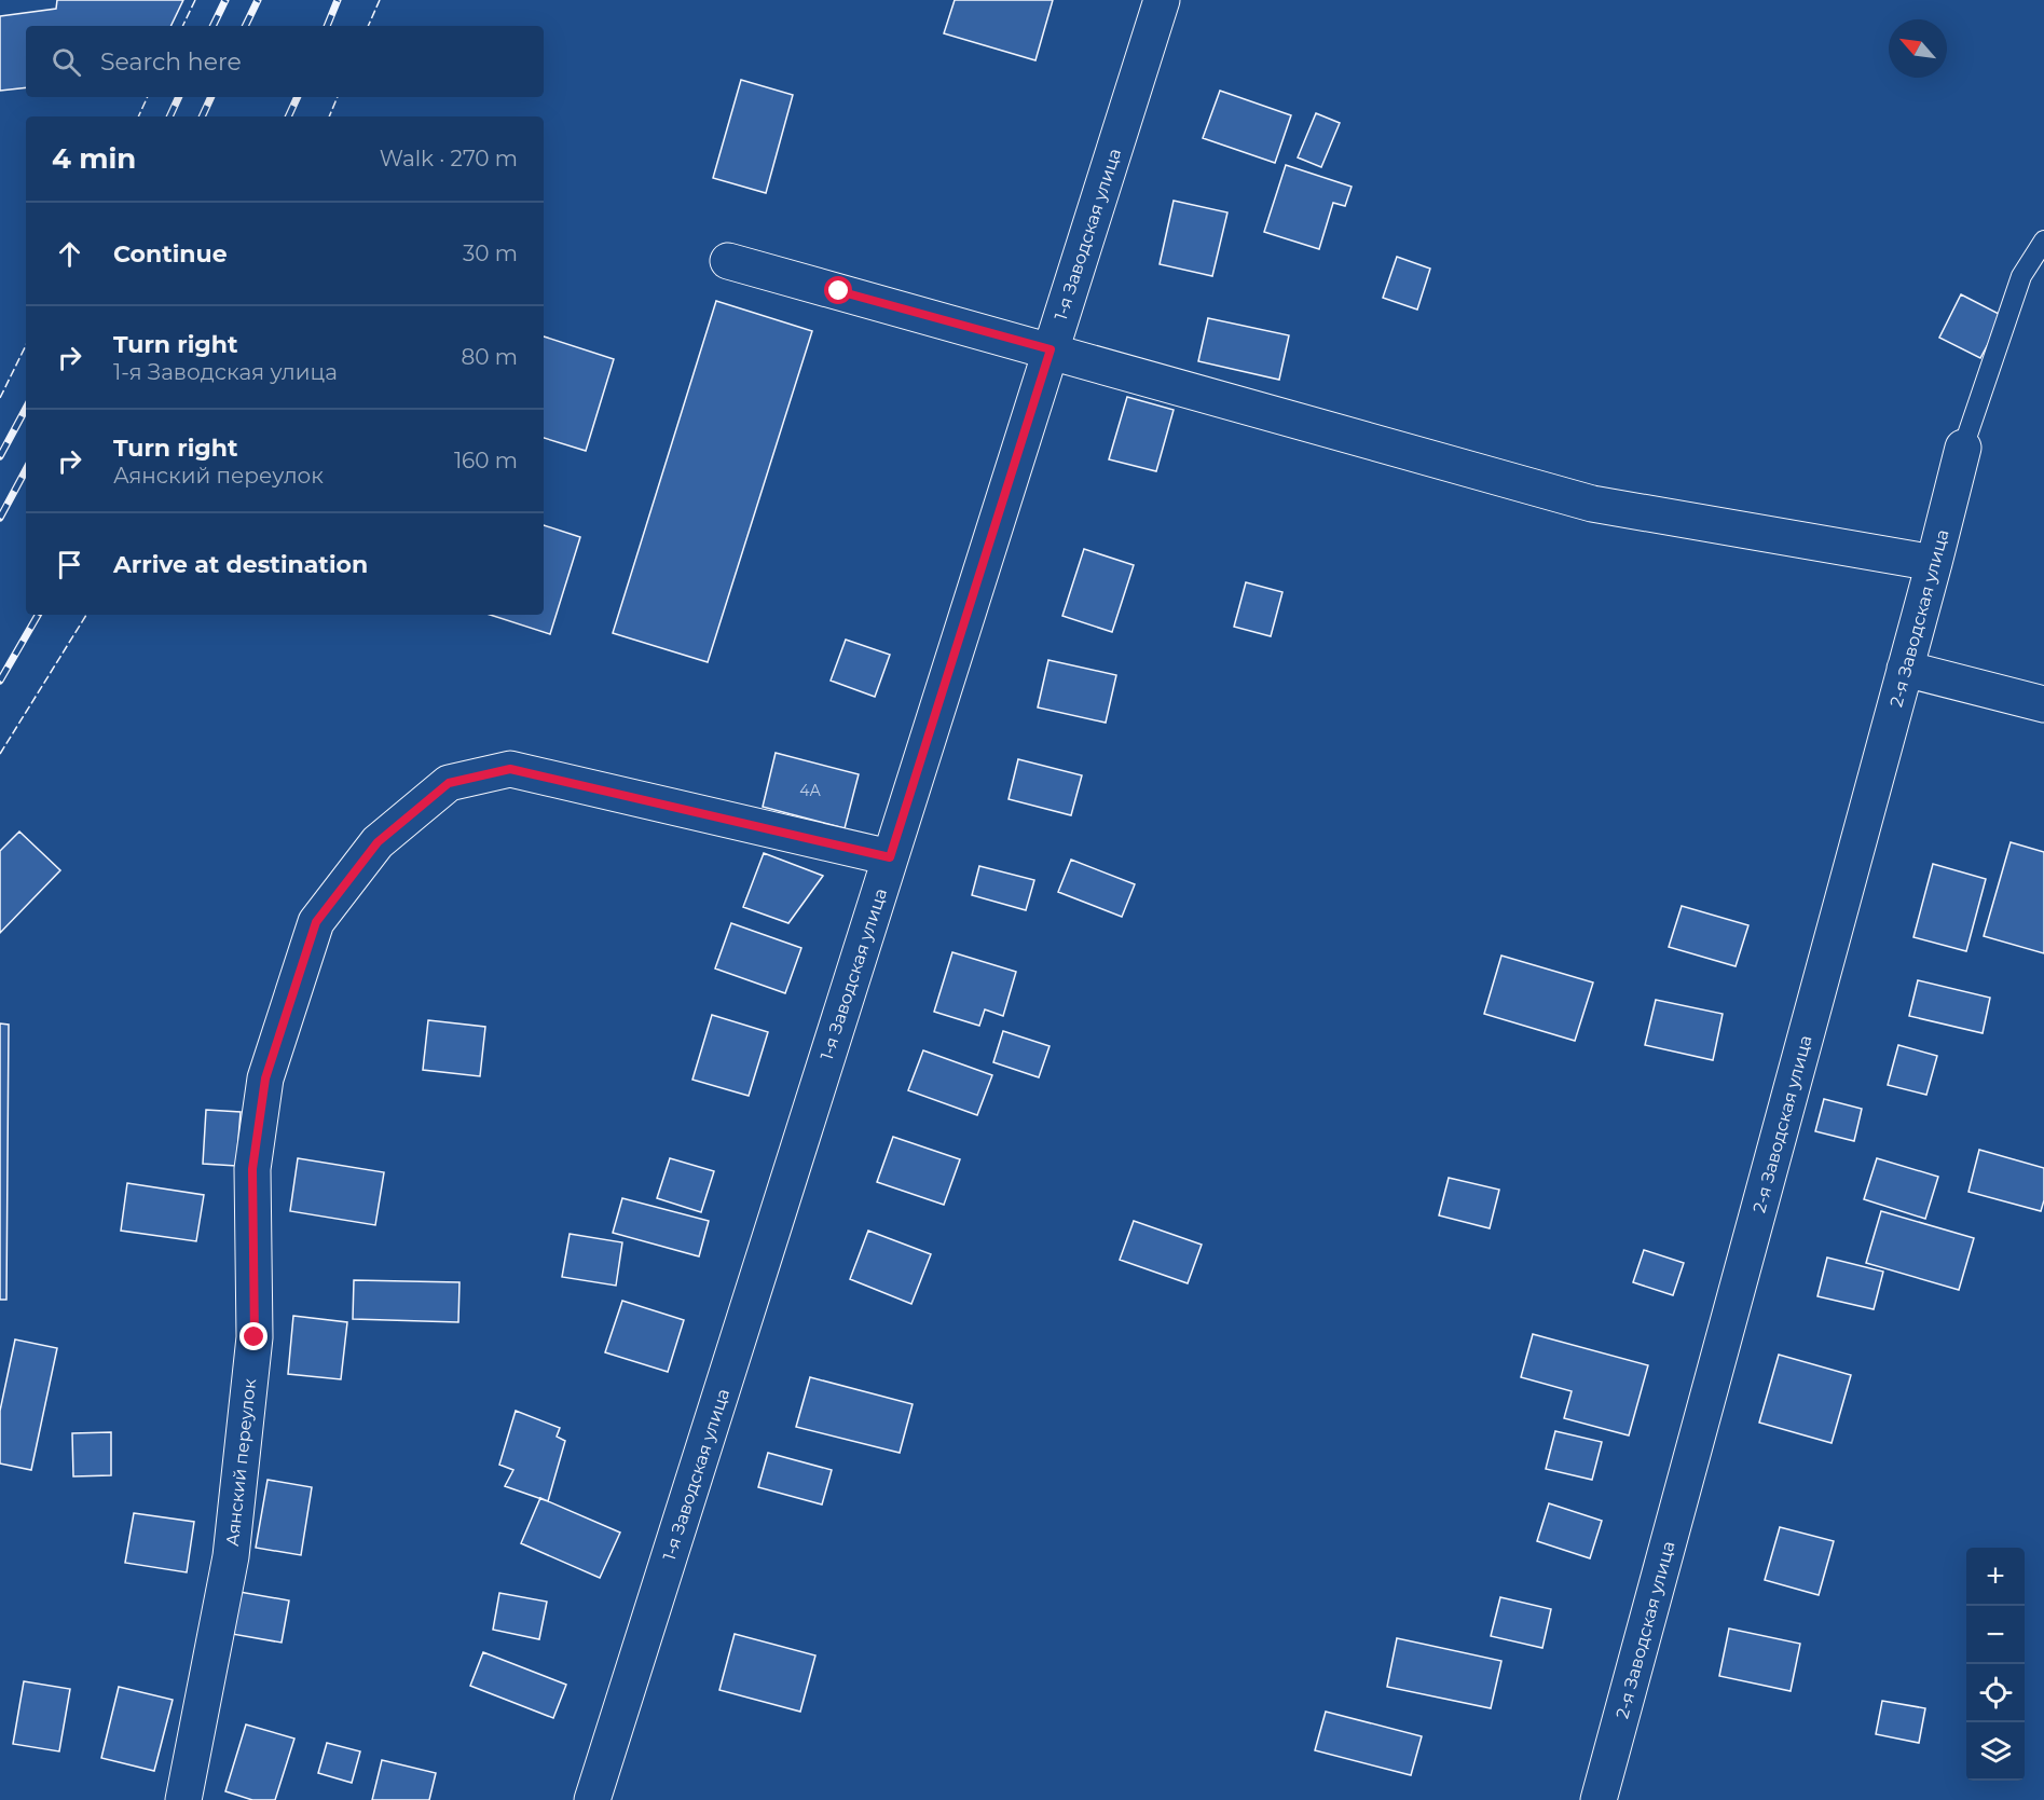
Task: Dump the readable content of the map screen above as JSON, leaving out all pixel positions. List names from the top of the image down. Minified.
{"streets":{"street":["1-я Заводская улица","2-я Заводская улица","Аянский переулок"]},"crossings":[["1-я Заводская улица","Аянский переулок"]],"house_numbers":["4А"],"north":"top left","page":{"search":"Search here","heading":["4 min","Walk · 270 m"],"list":[["Continue","30 m"],["Turn right","1-я Заводская улица","80 m"],["Turn right","Аянский переулок","160 m"],"Arrive at destination"],"map_buttons":["+","−"]}}
